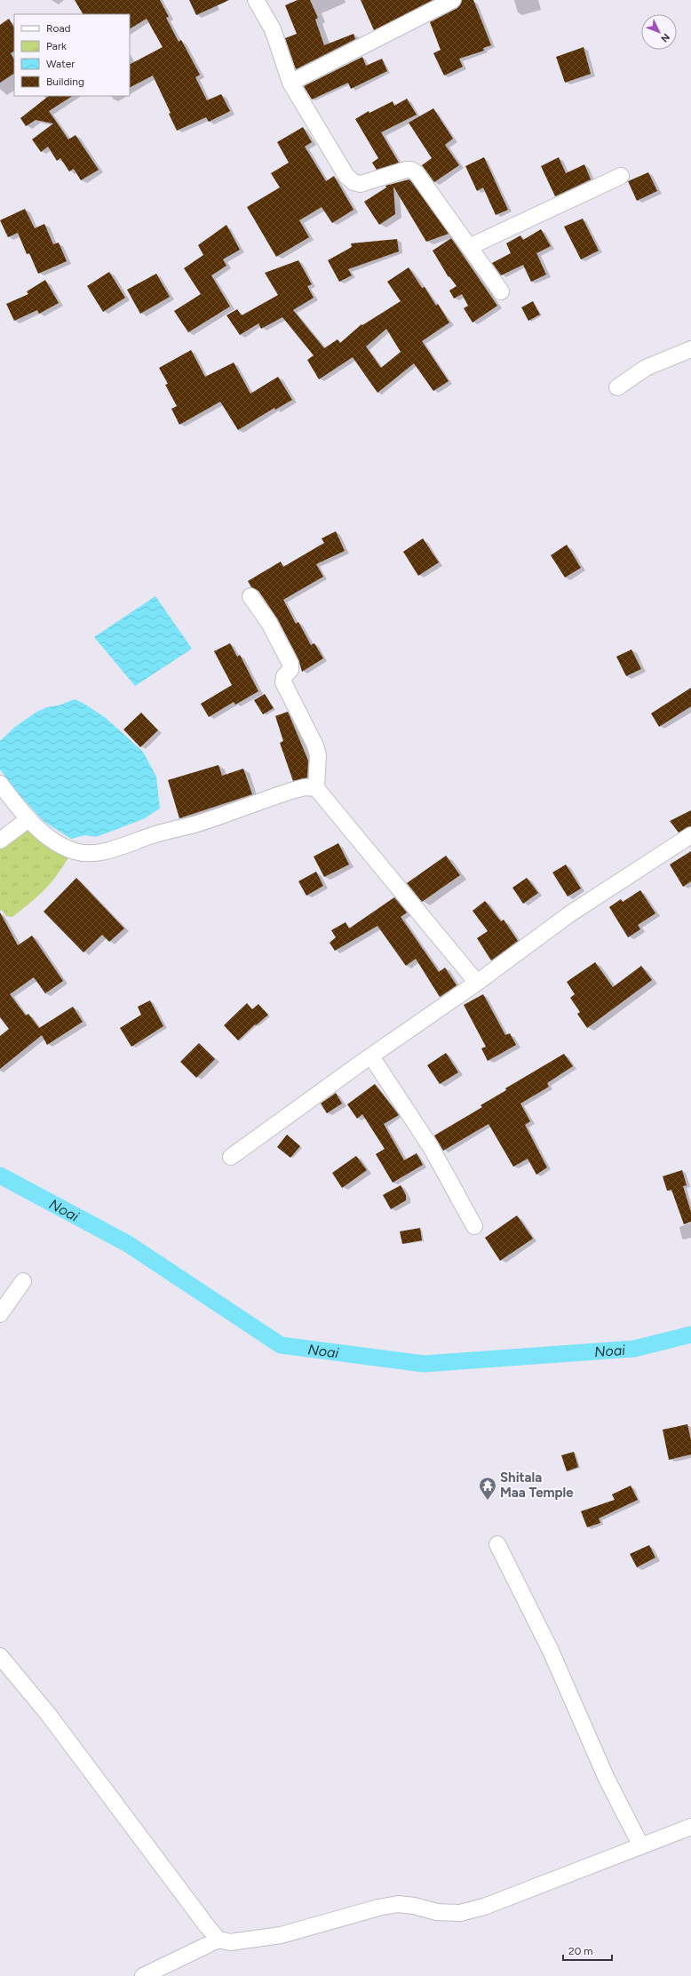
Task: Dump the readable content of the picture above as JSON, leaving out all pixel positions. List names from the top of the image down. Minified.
{"water":["Noai"],"places":{"temple":["Shitala Maa Temple"]},"legend":["Road","Park","Water","Building"],"scale_bar":"20 m","north":"bottom right"}
